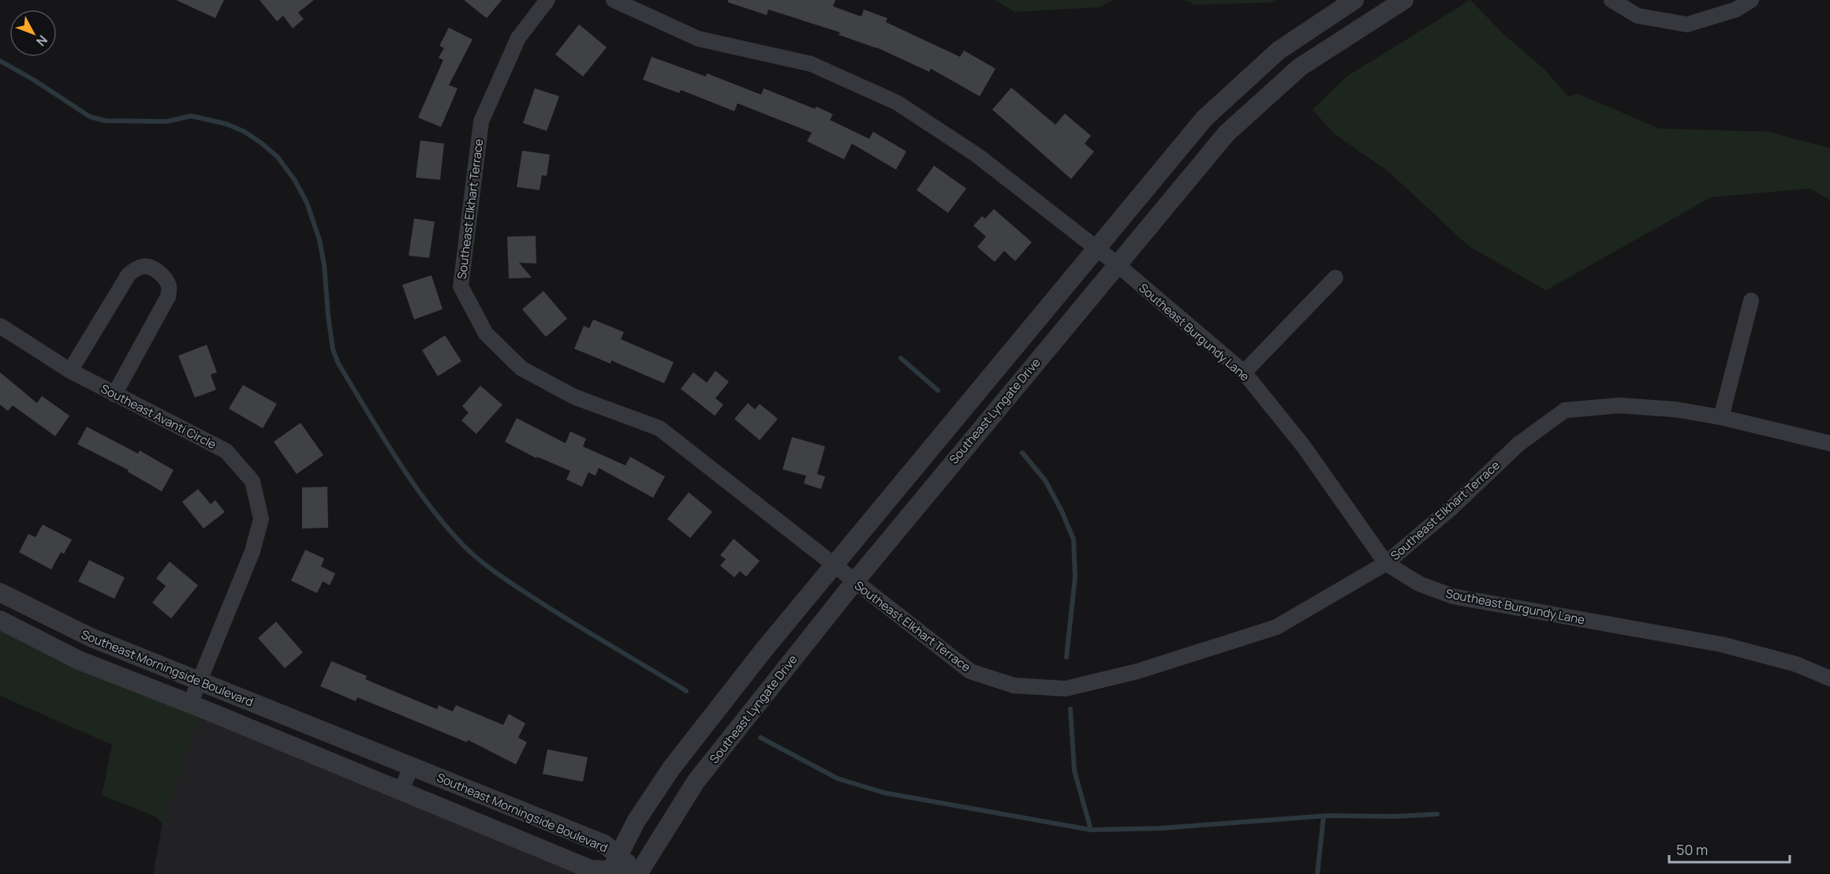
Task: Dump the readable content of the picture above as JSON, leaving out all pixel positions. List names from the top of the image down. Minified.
{"streets":{"street":["Southeast Elkhart Terrace","Southeast Burgundy Lane","Southeast Lyngate Drive","Southeast Avanti Circle","Southeast Morningside Boulevard"]},"crossings":[["Southeast Elkhart Terrace","Southeast Burgundy Lane"],["Southeast Elkhart Terrace","Southeast Lyngate Drive"],["Southeast Burgundy Lane","Southeast Lyngate Drive"],["Southeast Lyngate Drive","Southeast Morningside Boulevard"],["Southeast Avanti Circle","Southeast Morningside Boulevard"]],"scale_bar":"50 m","north":"bottom right"}
